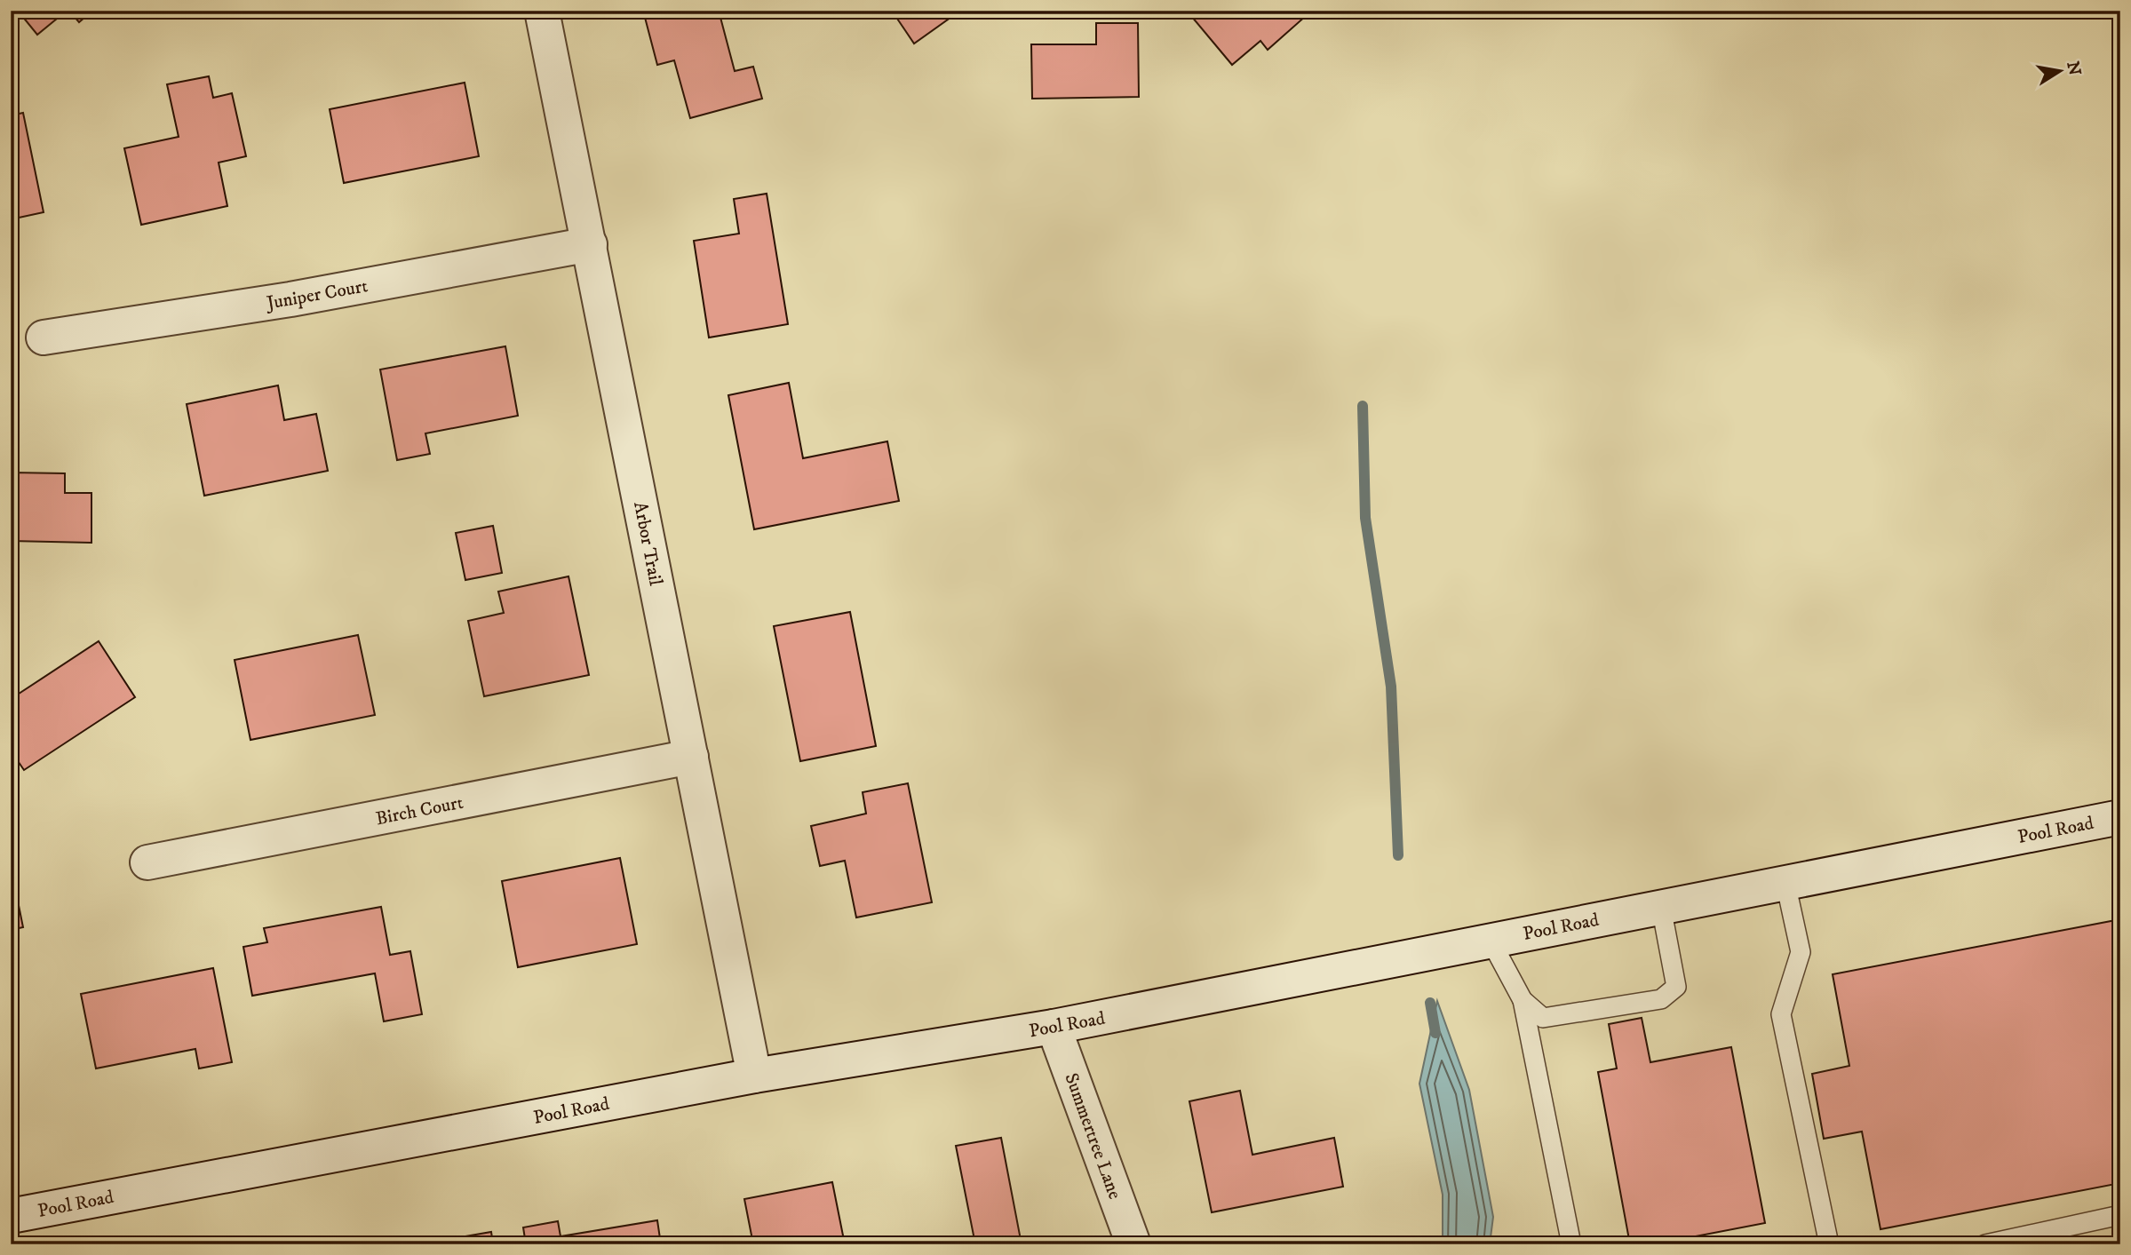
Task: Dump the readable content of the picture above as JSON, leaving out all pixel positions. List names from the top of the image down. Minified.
{"streets":{"street":["Juniper Court","Arbor Trail","Birch Court","Pool Road","Summertree Lane"]},"crossings":[["Juniper Court","Arbor Trail"],["Arbor Trail","Birch Court"],["Arbor Trail","Pool Road"],["Pool Road","Summertree Lane"]],"north":"right"}
